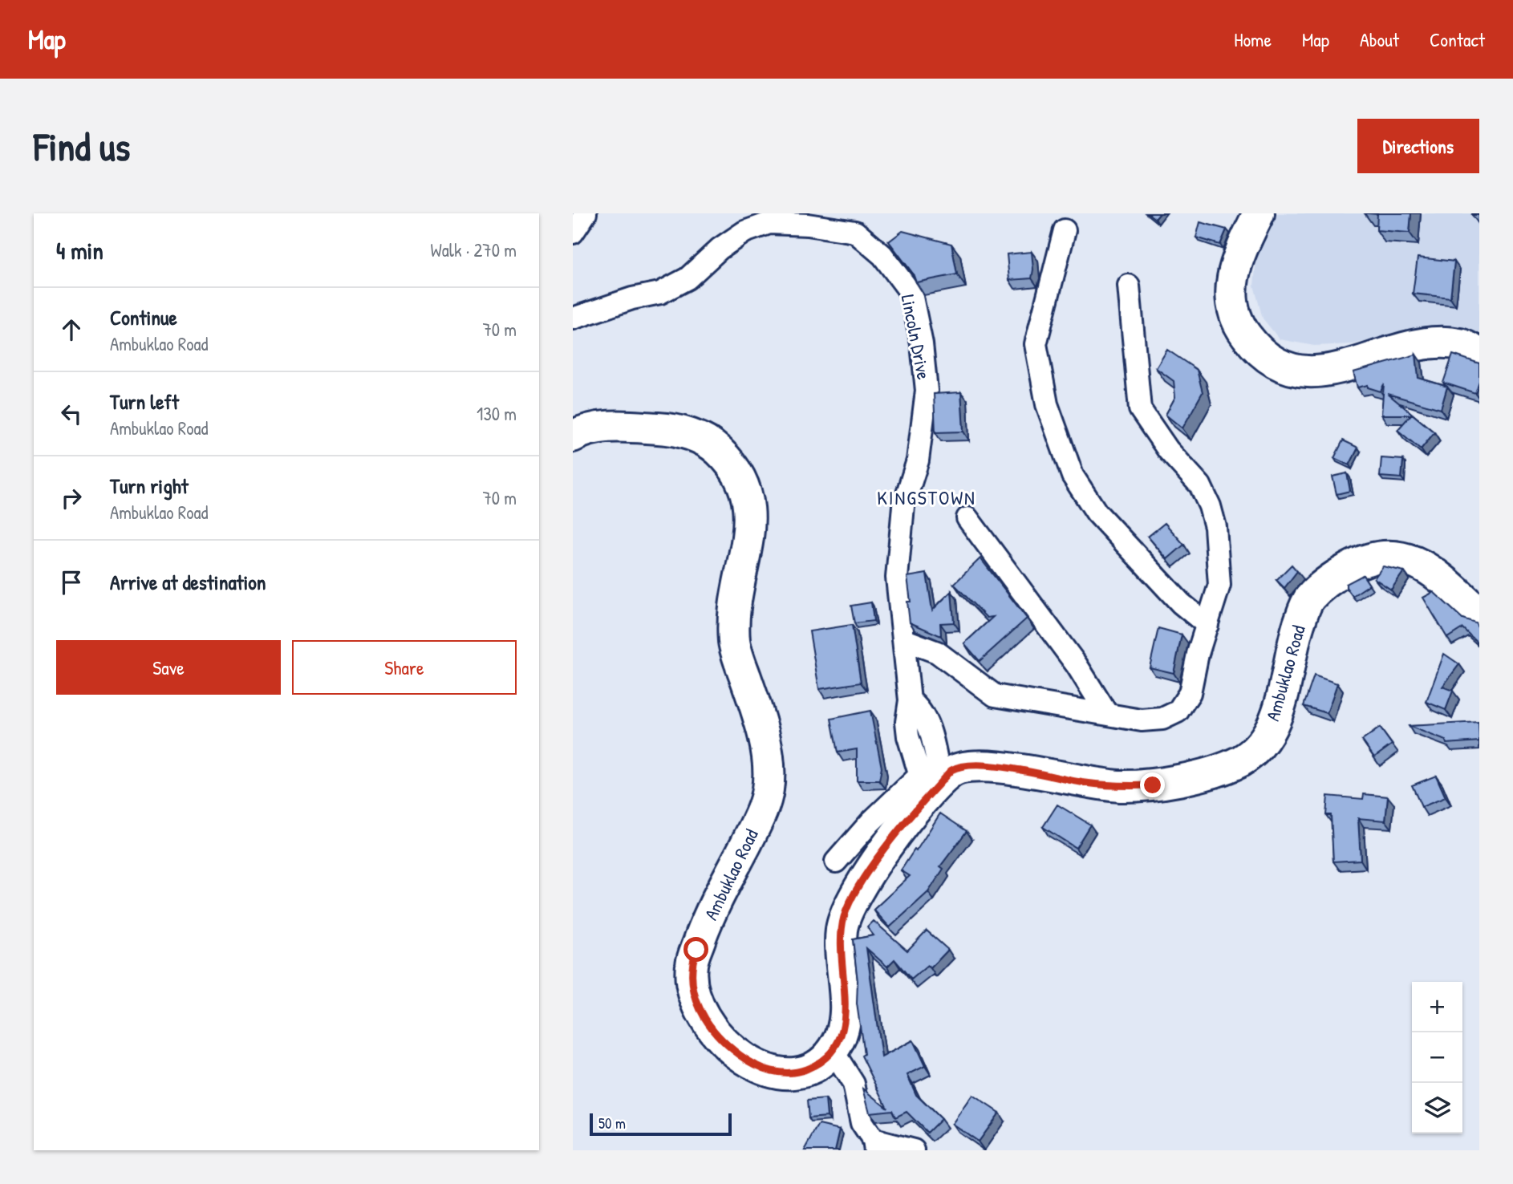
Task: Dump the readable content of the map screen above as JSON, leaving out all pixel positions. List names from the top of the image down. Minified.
{"streets":{"main road":["Ambuklao Road"],"street":["Lincoln Drive"]},"crossings":[["Lincoln Drive","Ambuklao Road"]],"districts":["KINGSTOWN"],"scale_bar":"50 m","page":{"header":"Map","nav":["Home","Map","About","Contact"],"buttons":["Directions",["Save","Share"]],"title":"Find us","heading":["4 min","Walk · 270 m"],"list":[["Continue","Ambuklao Road","70 m"],["Turn left","Ambuklao Road","130 m"],["Turn right","Ambuklao Road","70 m"],"Arrive at destination"],"map_buttons":["+","−"],"scale":"50 m"}}
